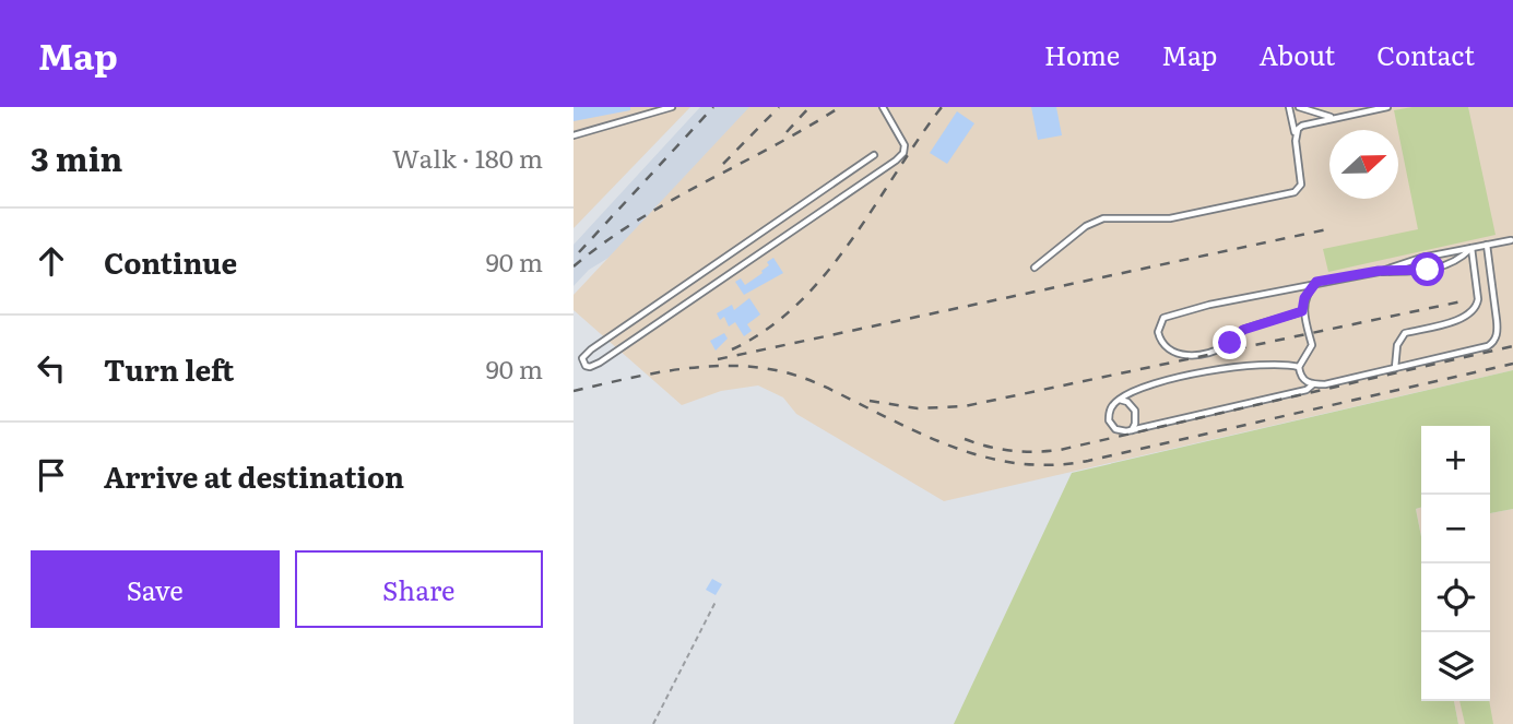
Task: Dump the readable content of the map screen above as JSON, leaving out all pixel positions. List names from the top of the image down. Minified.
{"north":"right","page":{"header":"Map","nav":["Home","Map","About","Contact"],"heading":["3 min","Walk · 180 m"],"list":[["Continue","90 m"],["Turn left","90 m"],"Arrive at destination"],"map_buttons":["+","−"],"buttons":["Save","Share"]}}
